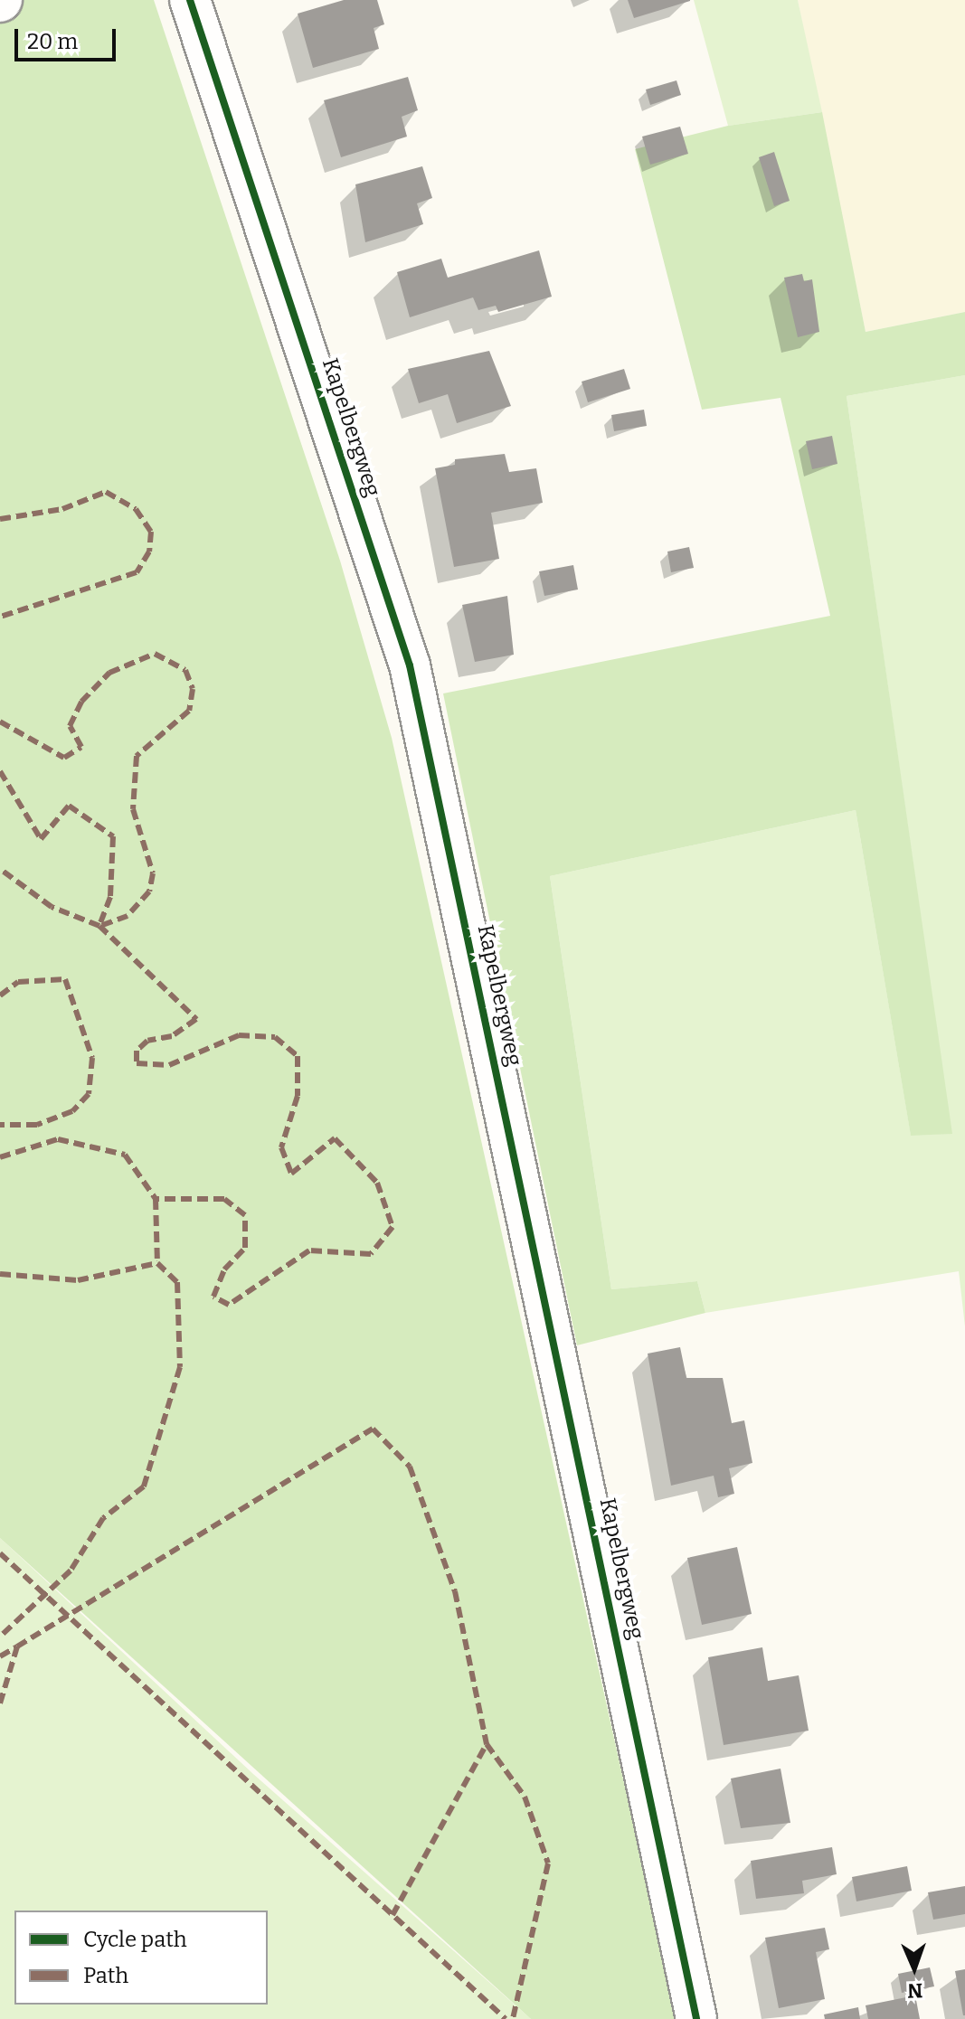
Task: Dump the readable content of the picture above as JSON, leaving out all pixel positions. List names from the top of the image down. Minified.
{"streets":{"street":["Kapelbergweg"]},"legend":["Cycle path","Path"],"scale_bar":"20 m","north":"bottom"}
